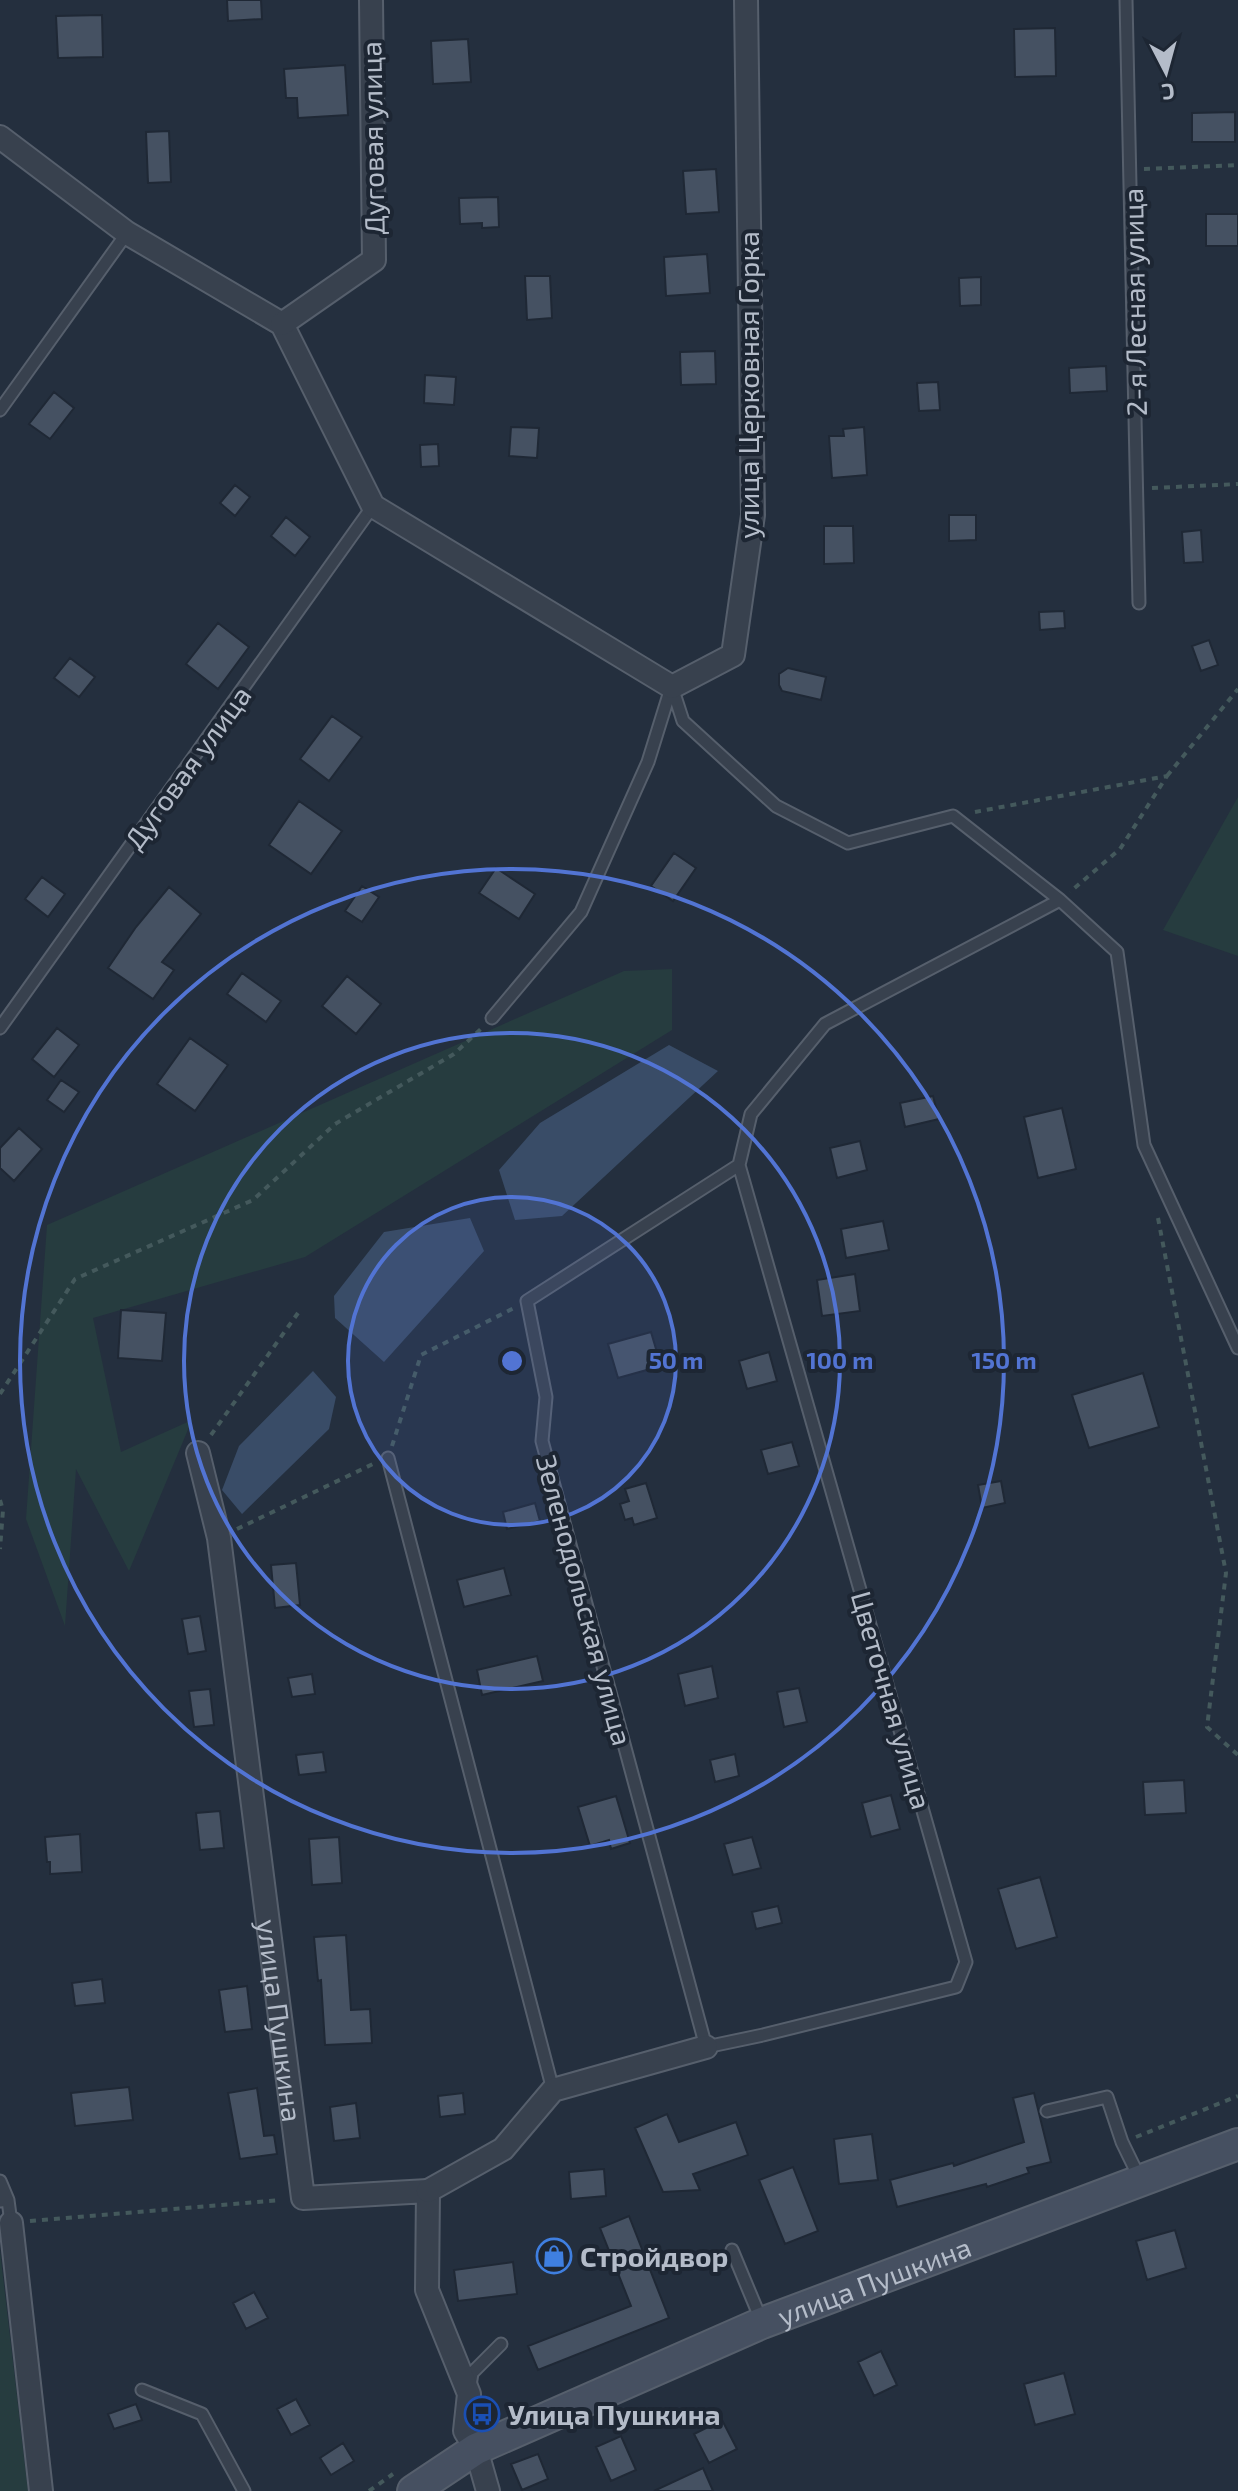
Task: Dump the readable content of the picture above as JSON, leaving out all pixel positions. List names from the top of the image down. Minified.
{"streets":{"main road":["улица Пушкина"],"street":["Дуговая улица","улица Церковная Горка"],"lane":["2-я Лесная улица","Зеленодольская улица","Цветочная улица"]},"crossings":[["Зеленодольская улица","Цветочная улица"]],"places":{"shop":["Стройдвор"],"bus stop":["Улица Пушкина"]},"north":"bottom","rings":["50 m","100 m","150 m"]}
